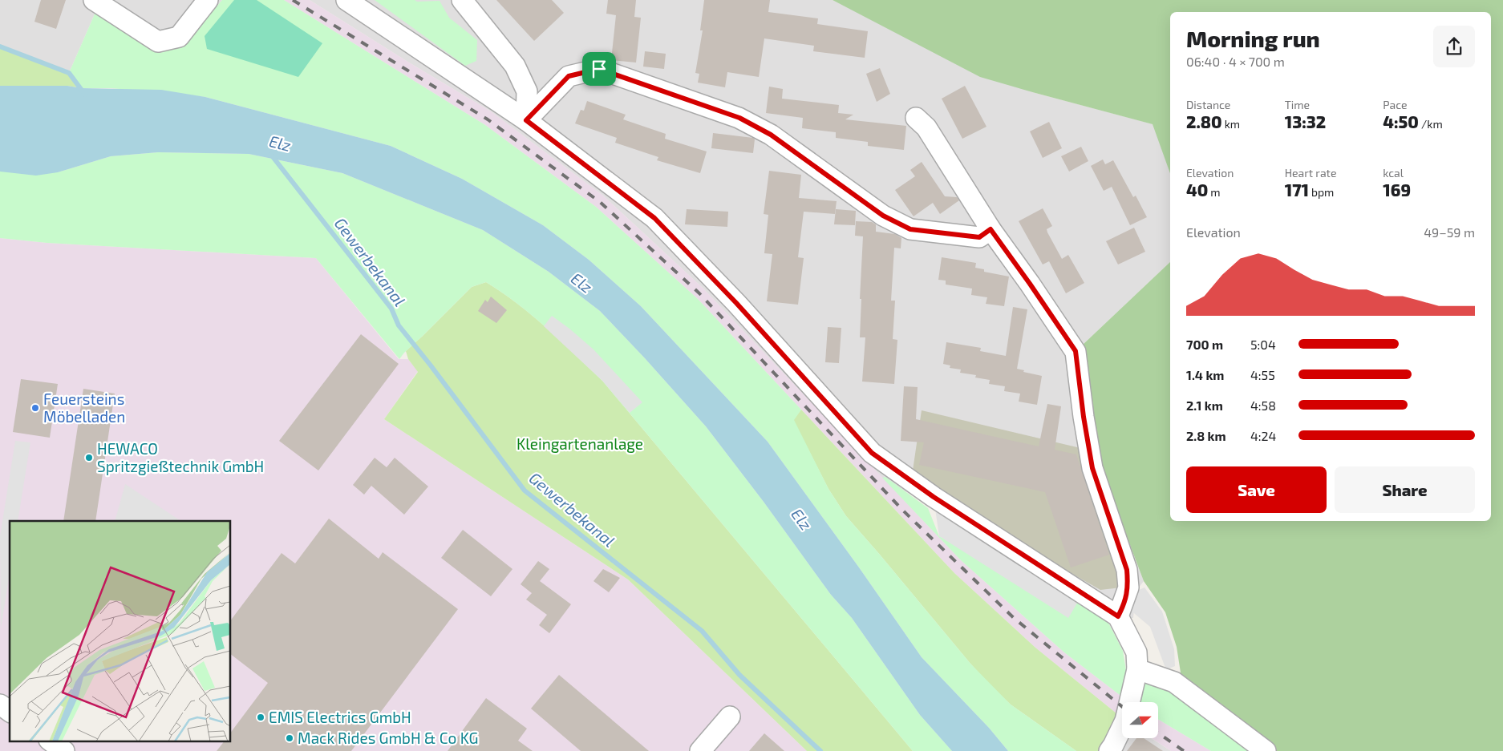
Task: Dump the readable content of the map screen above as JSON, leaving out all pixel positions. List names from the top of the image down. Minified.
{"water":["Elz","Gewerbekanal"],"parks":["Kleingartenanlage"],"places":["Feuersteins Möbelladen","HEWACO Spritzgießtechnik GmbH","EMIS Electrics GmbH","Mack Rides GmbH & Co KG"],"north":"right","page":{"heading":["Morning run","06:40 · 4 × 700 m"],"stats":[["Distance","2.80 km"],["Time","13:32"],["Pace","4:50 /km"],["Elevation","40 m"],["Heart rate","171 bpm"],["kcal","169"]],"chart":["Elevation","49–59 m"],"list":[{"name":"700 m","note":"5:04"},{"name":"1.4 km","note":"4:55"},{"name":"2.1 km","note":"4:58"},{"name":"2.8 km","note":"4:24"}],"buttons":["Save","Share"]}}
